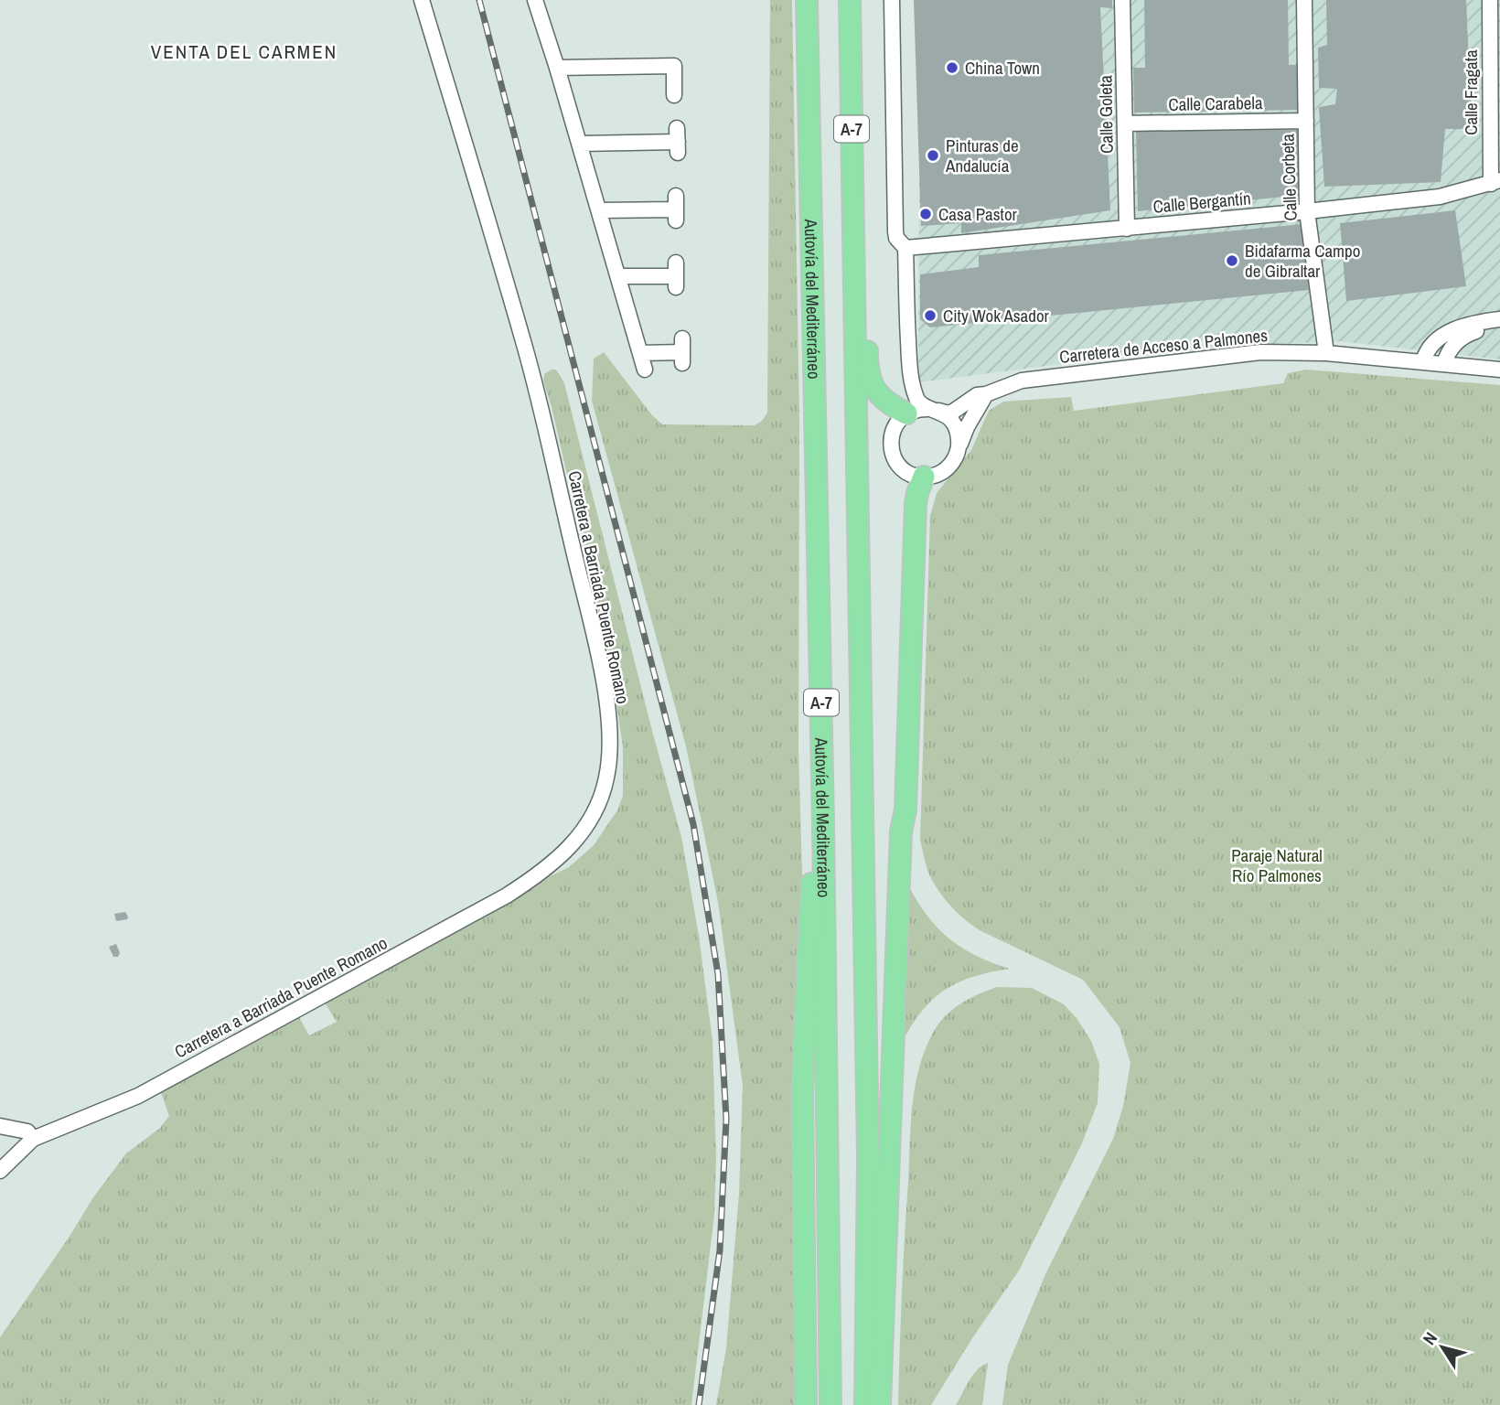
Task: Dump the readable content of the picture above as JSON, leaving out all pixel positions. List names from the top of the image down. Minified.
{"streets":{"highway":["A-7","Autovía del Mediterráneo"],"street":["Calle Fragata","Calle Carabela","Calle Goleta","Calle Corbeta","Calle Bergantín","Carretera de Acceso a Palmones","Carretera a Barriada Puente Romano"]},"crossings":[["Calle Fragata","Calle Bergantín"],["Calle Carabela","Calle Goleta"],["Calle Carabela","Calle Corbeta"],["Calle Goleta","Calle Bergantín"],["Calle Corbeta","Calle Bergantín"],["Calle Corbeta","Carretera de Acceso a Palmones"]],"districts":["VENTA DEL CARMEN"],"parks":["Paraje Natural Río Palmones"],"places":["China Town","Pinturas de Andalucía","Casa Pastor","Bidafarma Campo de Gibraltar","City Wok Asador"],"north":"top left"}
